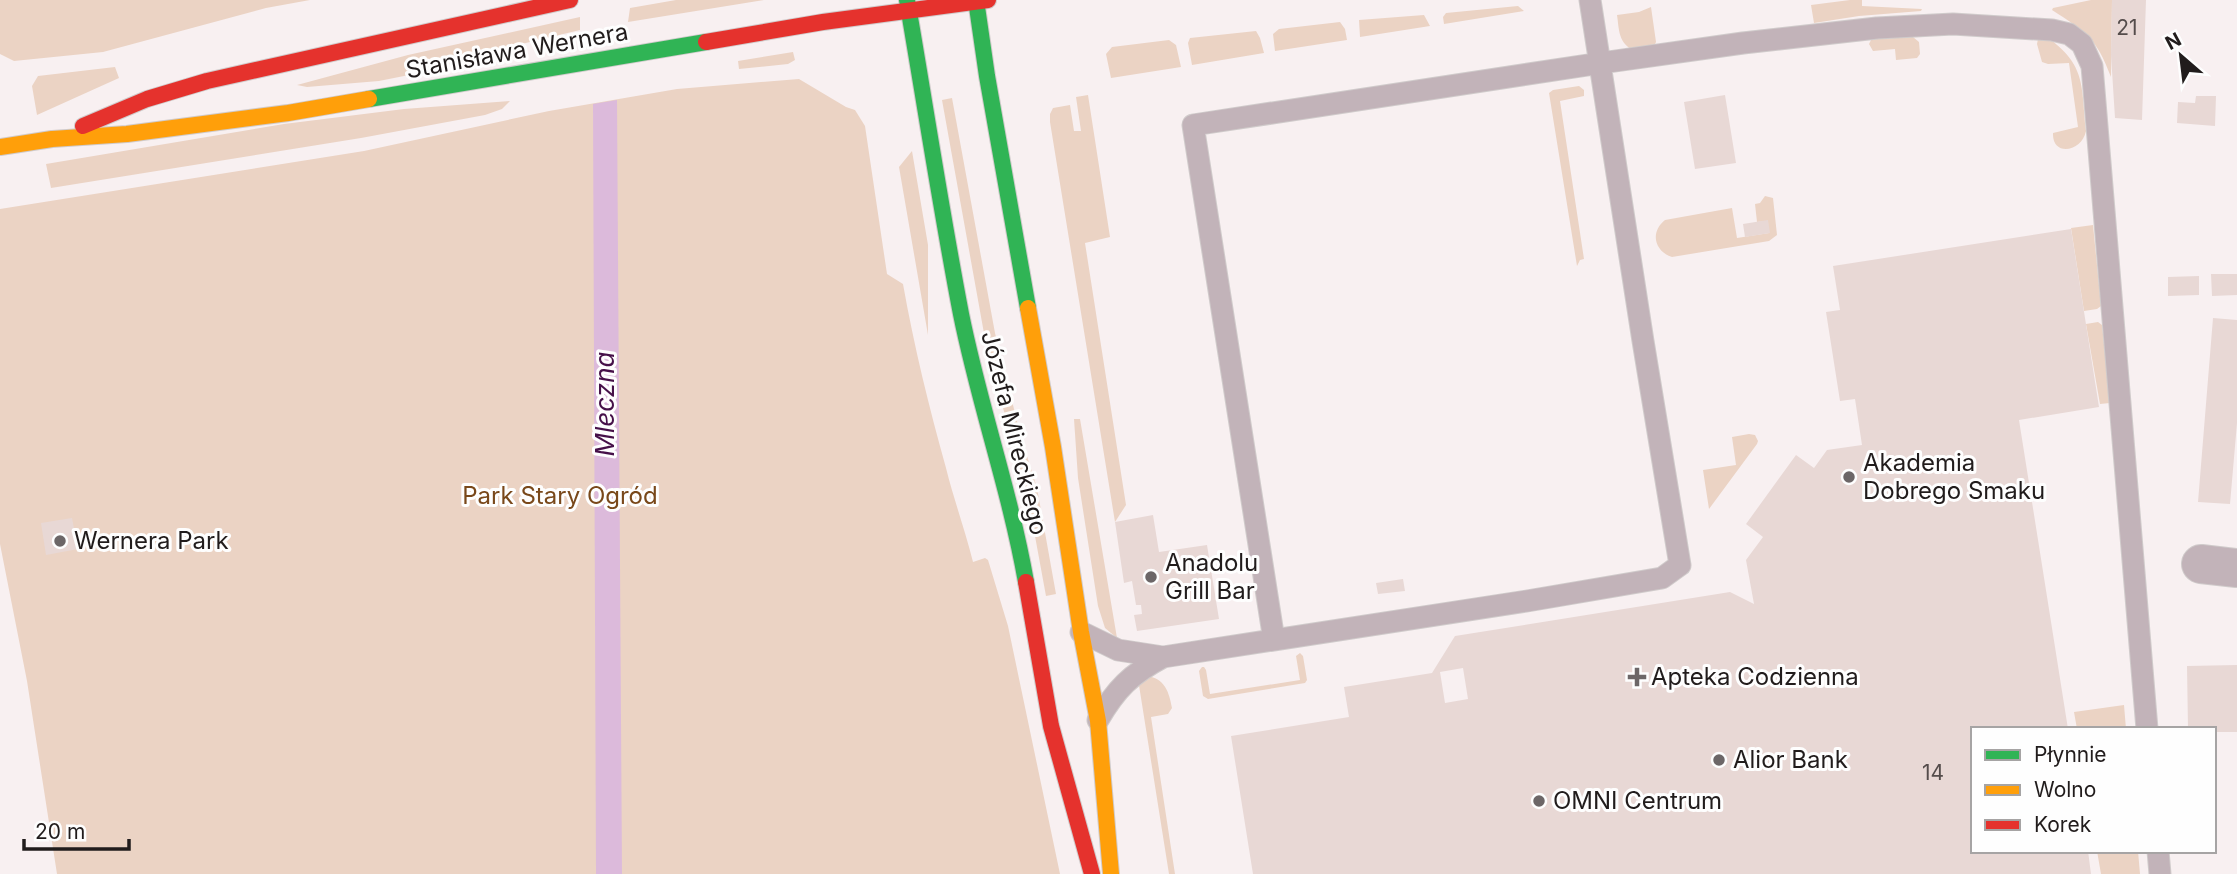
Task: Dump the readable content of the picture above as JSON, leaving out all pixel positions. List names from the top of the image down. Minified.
{"streets":{"main road":["Stanisława Wernera","Józefa Mireckiego"]},"crossings":[["Stanisława Wernera","Józefa Mireckiego"]],"water":["Mleczna"],"parks":["Park Stary Ogród"],"places":{"other":["Akademia Dobrego Smaku","Wernera Park","Anadolu Grill Bar","Alior Bank","OMNI Centrum"],"health":["Apteka Codzienna"]},"house_numbers":["21","14"],"legend":["Płynnie","Wolno","Korek"],"scale_bar":"20 m","north":"top left"}
